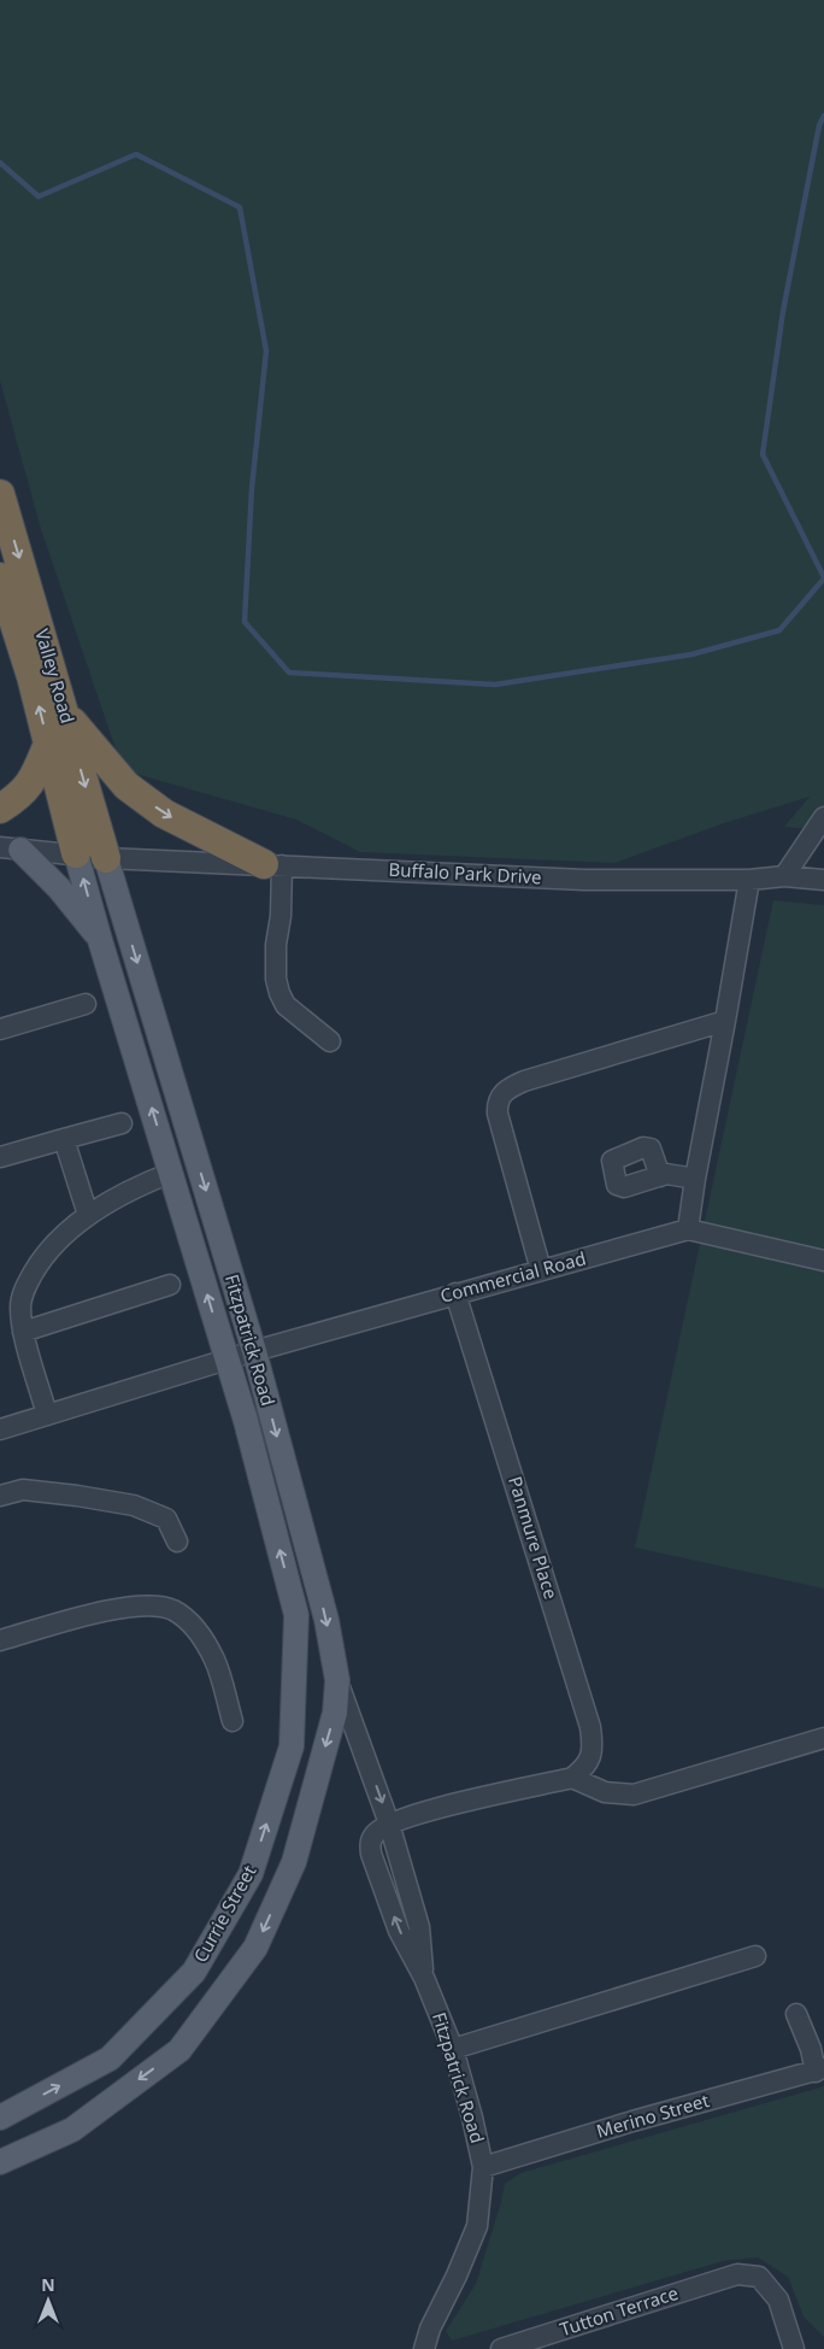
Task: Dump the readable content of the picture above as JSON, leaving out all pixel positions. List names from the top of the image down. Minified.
{"streets":{"highway":["Valley Road"],"main road":["Fitzpatrick Road","Currie Street"],"street":["Buffalo Park Drive","Commercial Road","Panmure Place","Merino Street","Tutton Terrace"]},"crossings":[["Valley Road","Buffalo Park Drive"],["Valley Road","Fitzpatrick Road"],["Buffalo Park Drive","Fitzpatrick Road"],["Commercial Road","Fitzpatrick Road"],["Commercial Road","Panmure Place"],["Fitzpatrick Road","Currie Street"],["Fitzpatrick Road","Merino Street"]],"north":"top"}
